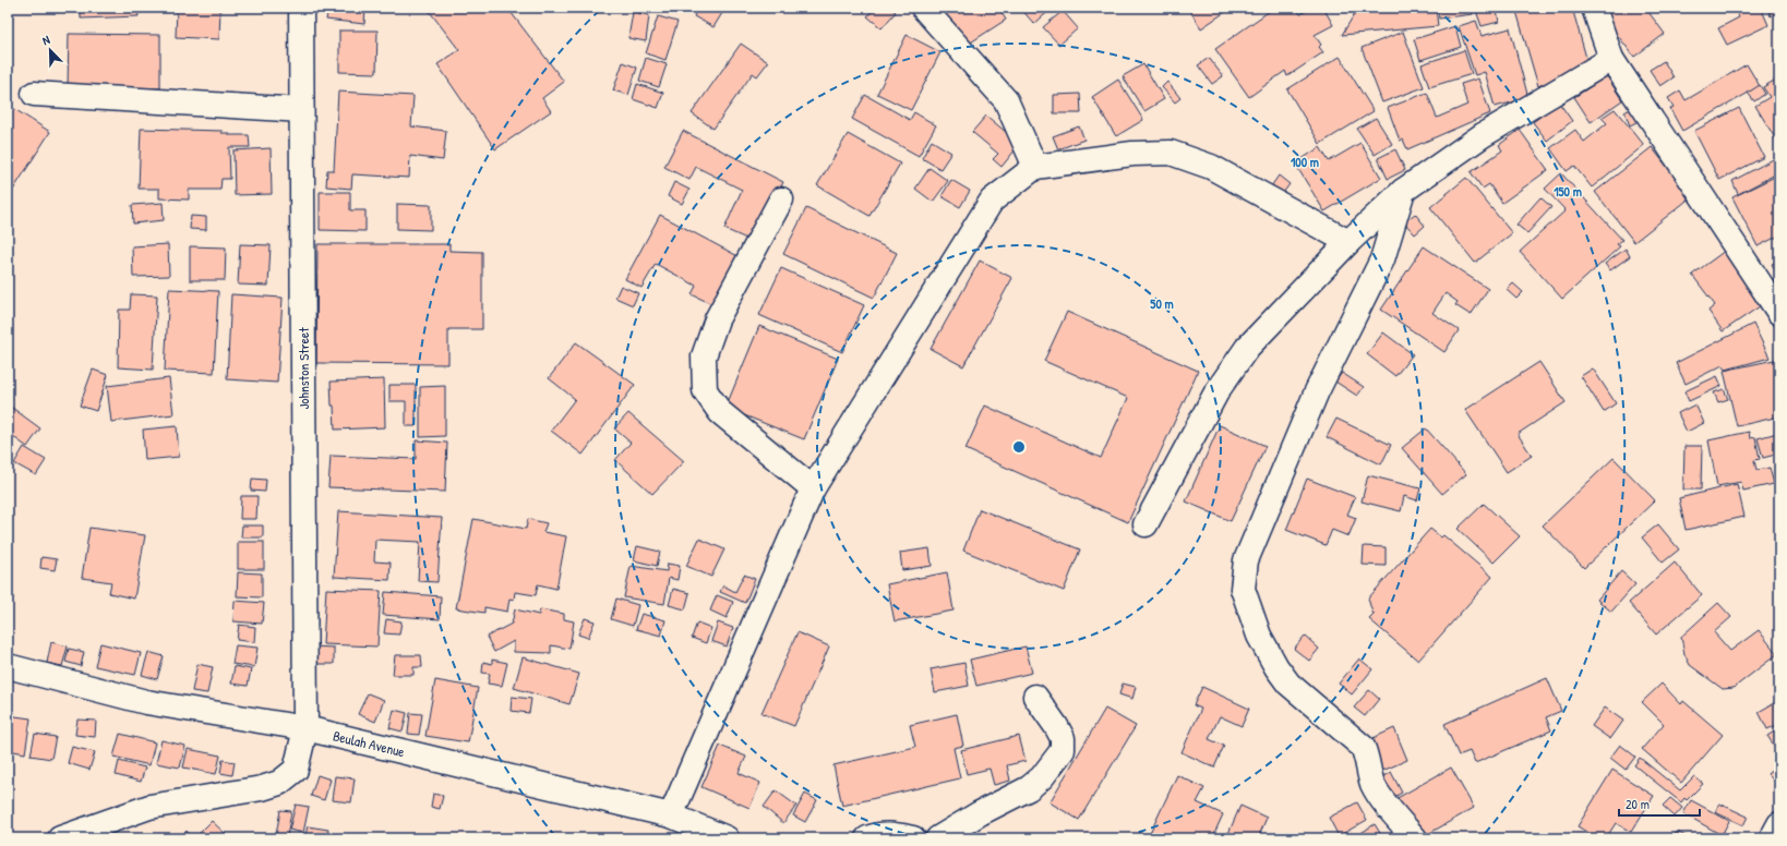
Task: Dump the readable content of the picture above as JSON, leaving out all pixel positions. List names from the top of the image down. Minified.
{"streets":{"street":["Johnston Street","Beulah Avenue"]},"crossings":[["Johnston Street","Beulah Avenue"]],"scale_bar":"20 m","north":"top left","rings":["100 m","150 m","50 m"]}
